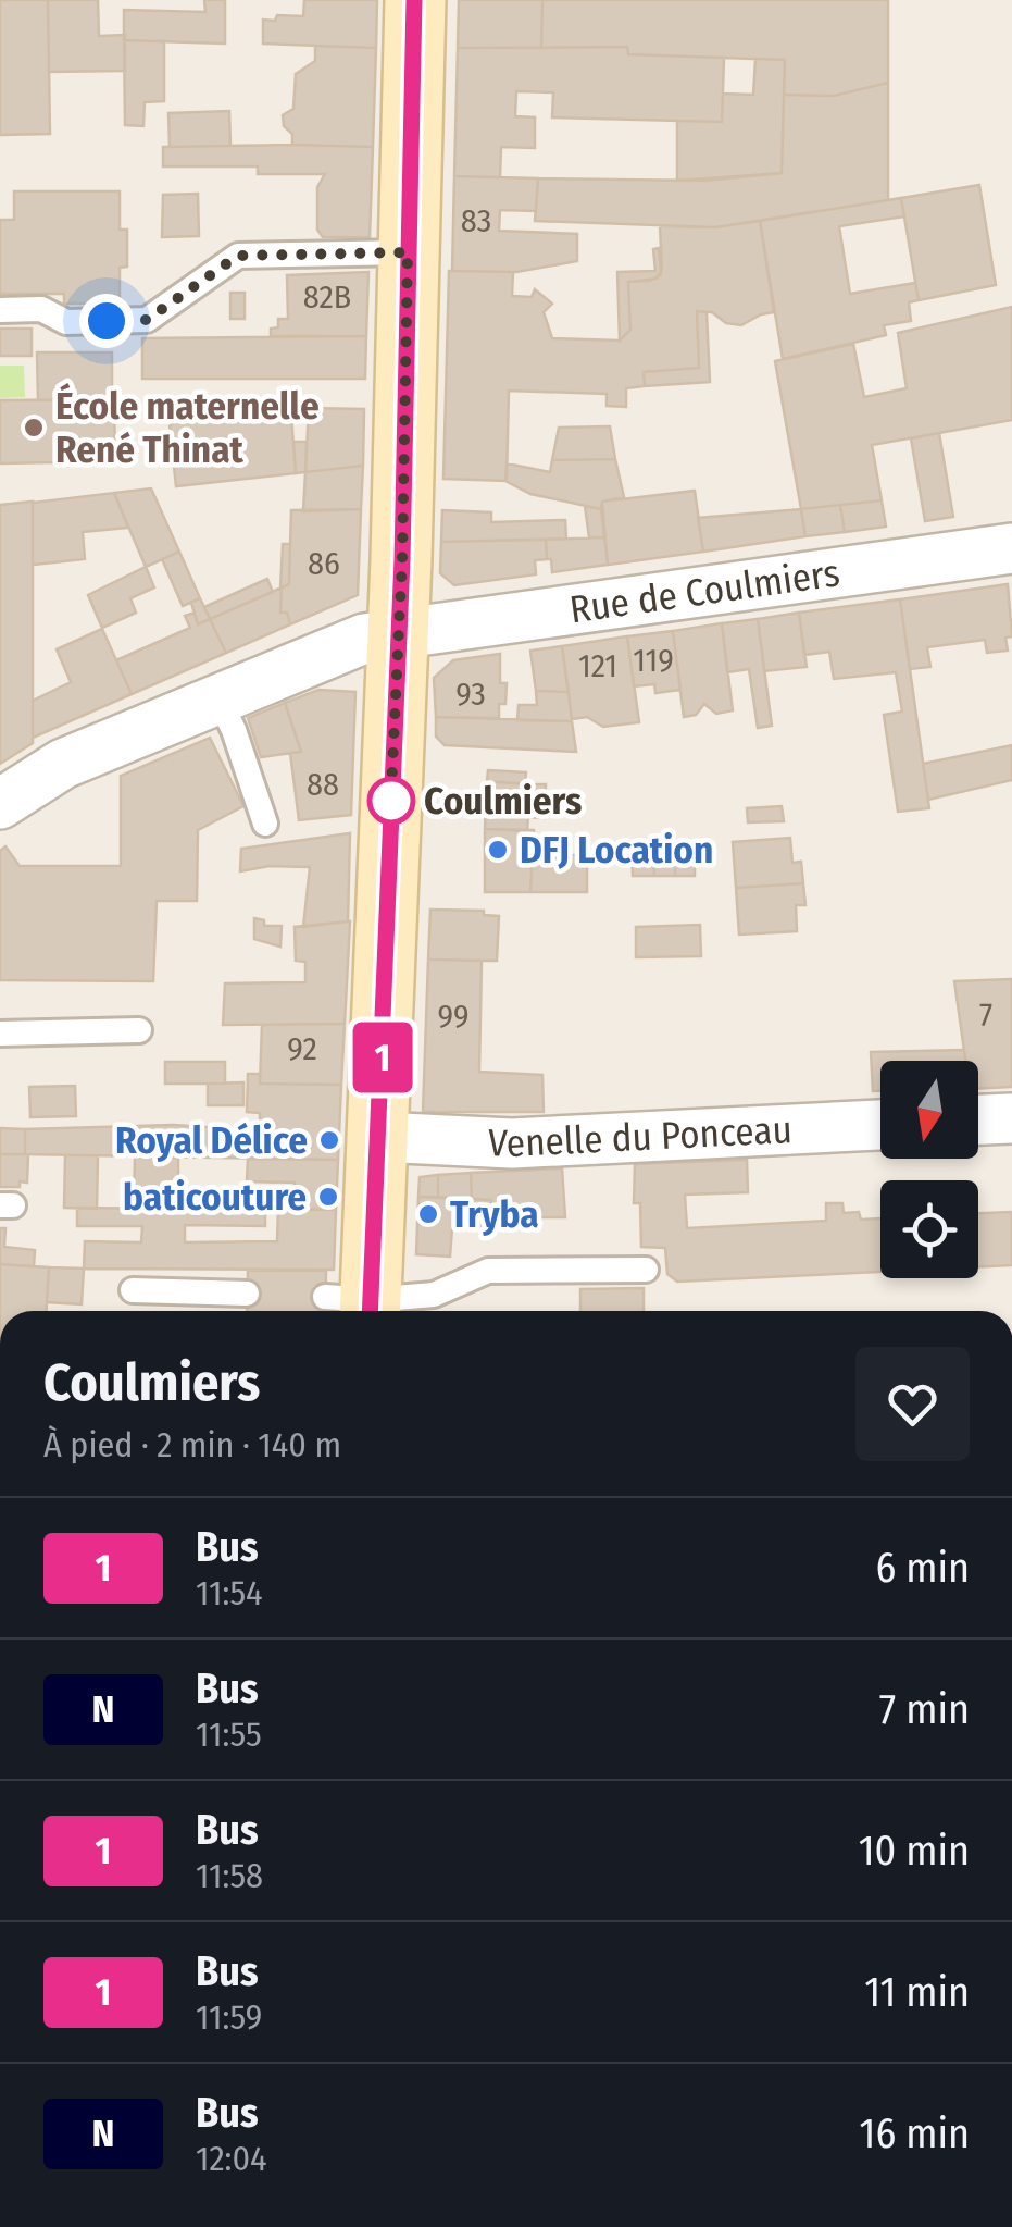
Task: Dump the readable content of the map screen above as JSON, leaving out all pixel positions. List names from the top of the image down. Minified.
{"streets":{"street":["Rue de Coulmiers","Venelle du Ponceau"]},"places":["École maternelle René Thinat","Coulmiers","DFJ Location","Royal Délice","baticouture","Tryba"],"lines":["bus line 1"],"house_numbers":["83","82B","86","119","121","93","88","7","99","92"],"north":"bottom","page":{"on_map":"1","heading":["Coulmiers","À pied · 2 min · 140 m"],"list":[{"mark":"1","name":"Bus","note":"11:54","value":"6 min"},{"mark":"N","name":"Bus","note":"11:55","value":"7 min"},{"mark":"1","name":"Bus","note":"11:58","value":"10 min"},{"mark":"1","name":"Bus","note":"11:59","value":"11 min"},{"mark":"N","name":"Bus","note":"12:04","value":"16 min"}]}}
